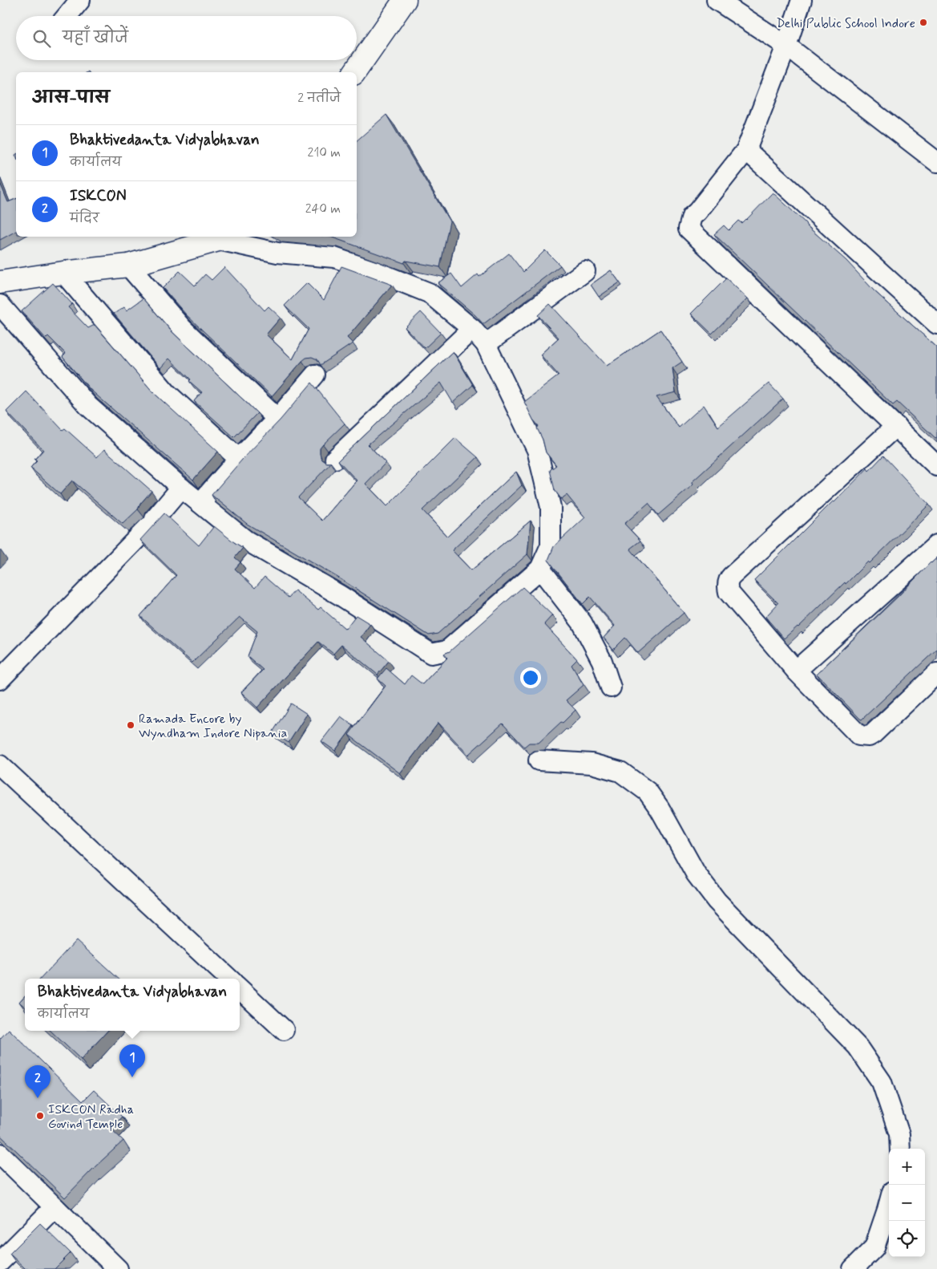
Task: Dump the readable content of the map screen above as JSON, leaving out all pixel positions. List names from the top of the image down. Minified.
{"places":["Delhi Public School Indore","Ramada Encore by Wyndham Indore Nipania","ISKCON Radha Govind Temple"],"page":{"search":"यहाँ खोजें","heading":["आस-पास","2 नतीजे"],"list":[{"mark":"1","name":"Bhaktivedanta Vidyabhavan","note":"कार्यालय","value":"210 m"},{"mark":"2","name":"ISKCON","note":"मंदिर","value":"240 m"}],"popup":["Bhaktivedanta Vidyabhavan","कार्यालय"],"pins":["1","2"],"map_buttons":["+","−"]}}
